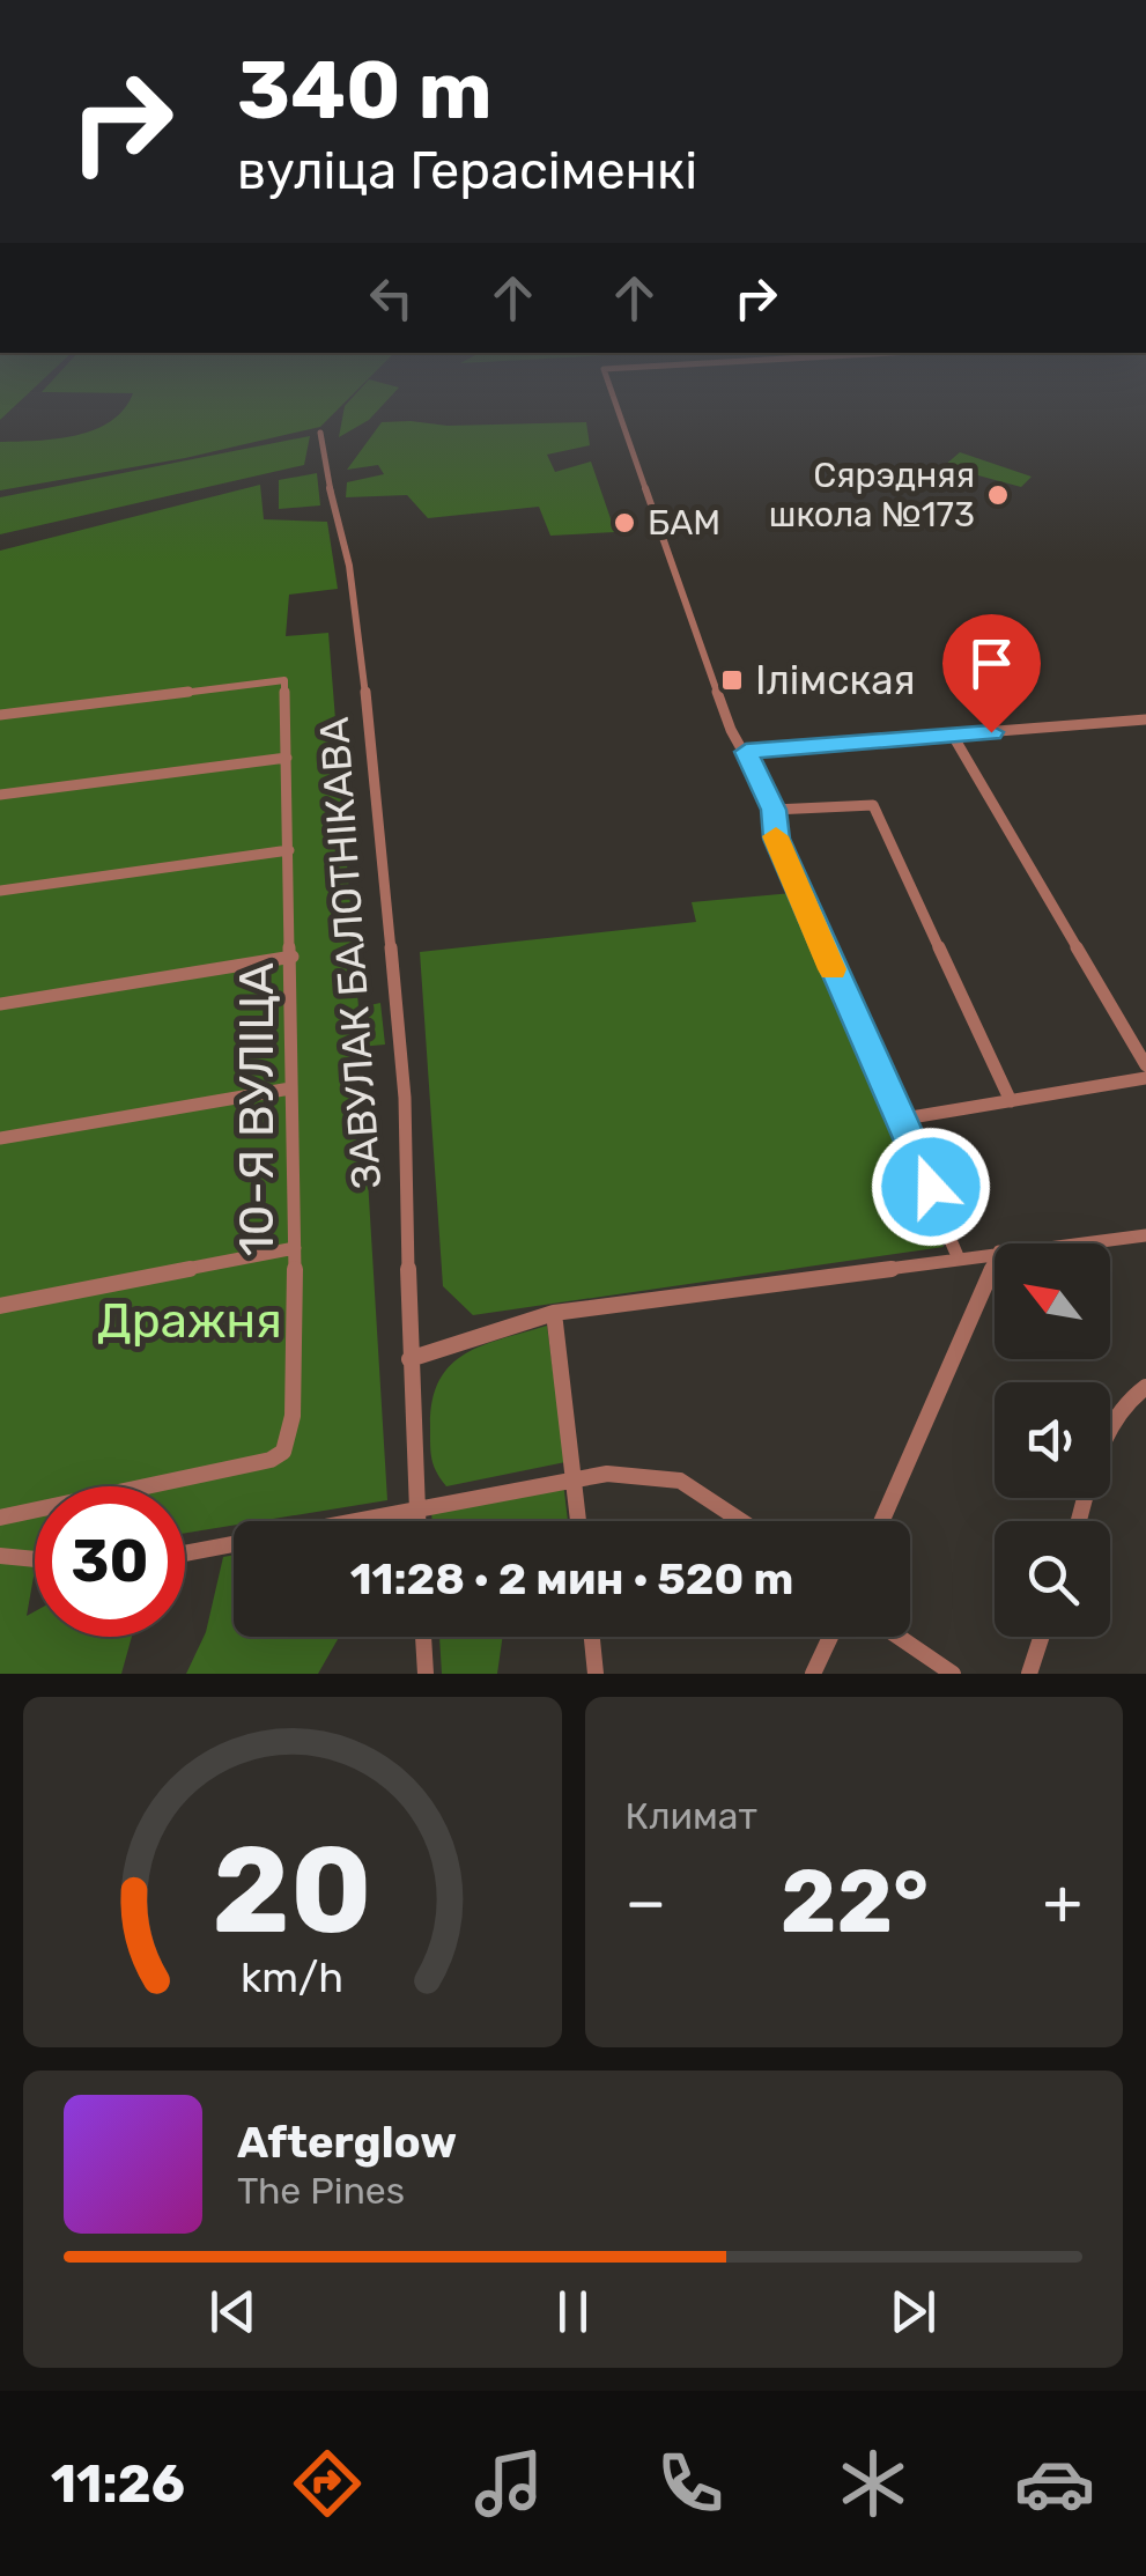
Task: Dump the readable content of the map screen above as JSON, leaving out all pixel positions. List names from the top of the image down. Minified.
{"streets":{"street":["ЗАВУЛАК БАЛОТНІКАВА","10-Я ВУЛІЦА"]},"parks":["Дражня"],"places":{"other":["Сярэдняя школа №173","БАМ"],"transit":["Ілімская"]},"north":"top left","page":{"turn":["340 m","вуліца Герасіменкі"],"limit":"30","trip":"11:28 · 2 мин · 520 m","tile":"Климат","heat":["−","22°","+"],"song":["Afterglow","The Pines"],"tabs":"11:26","gauge":["20","km/h"]}}
